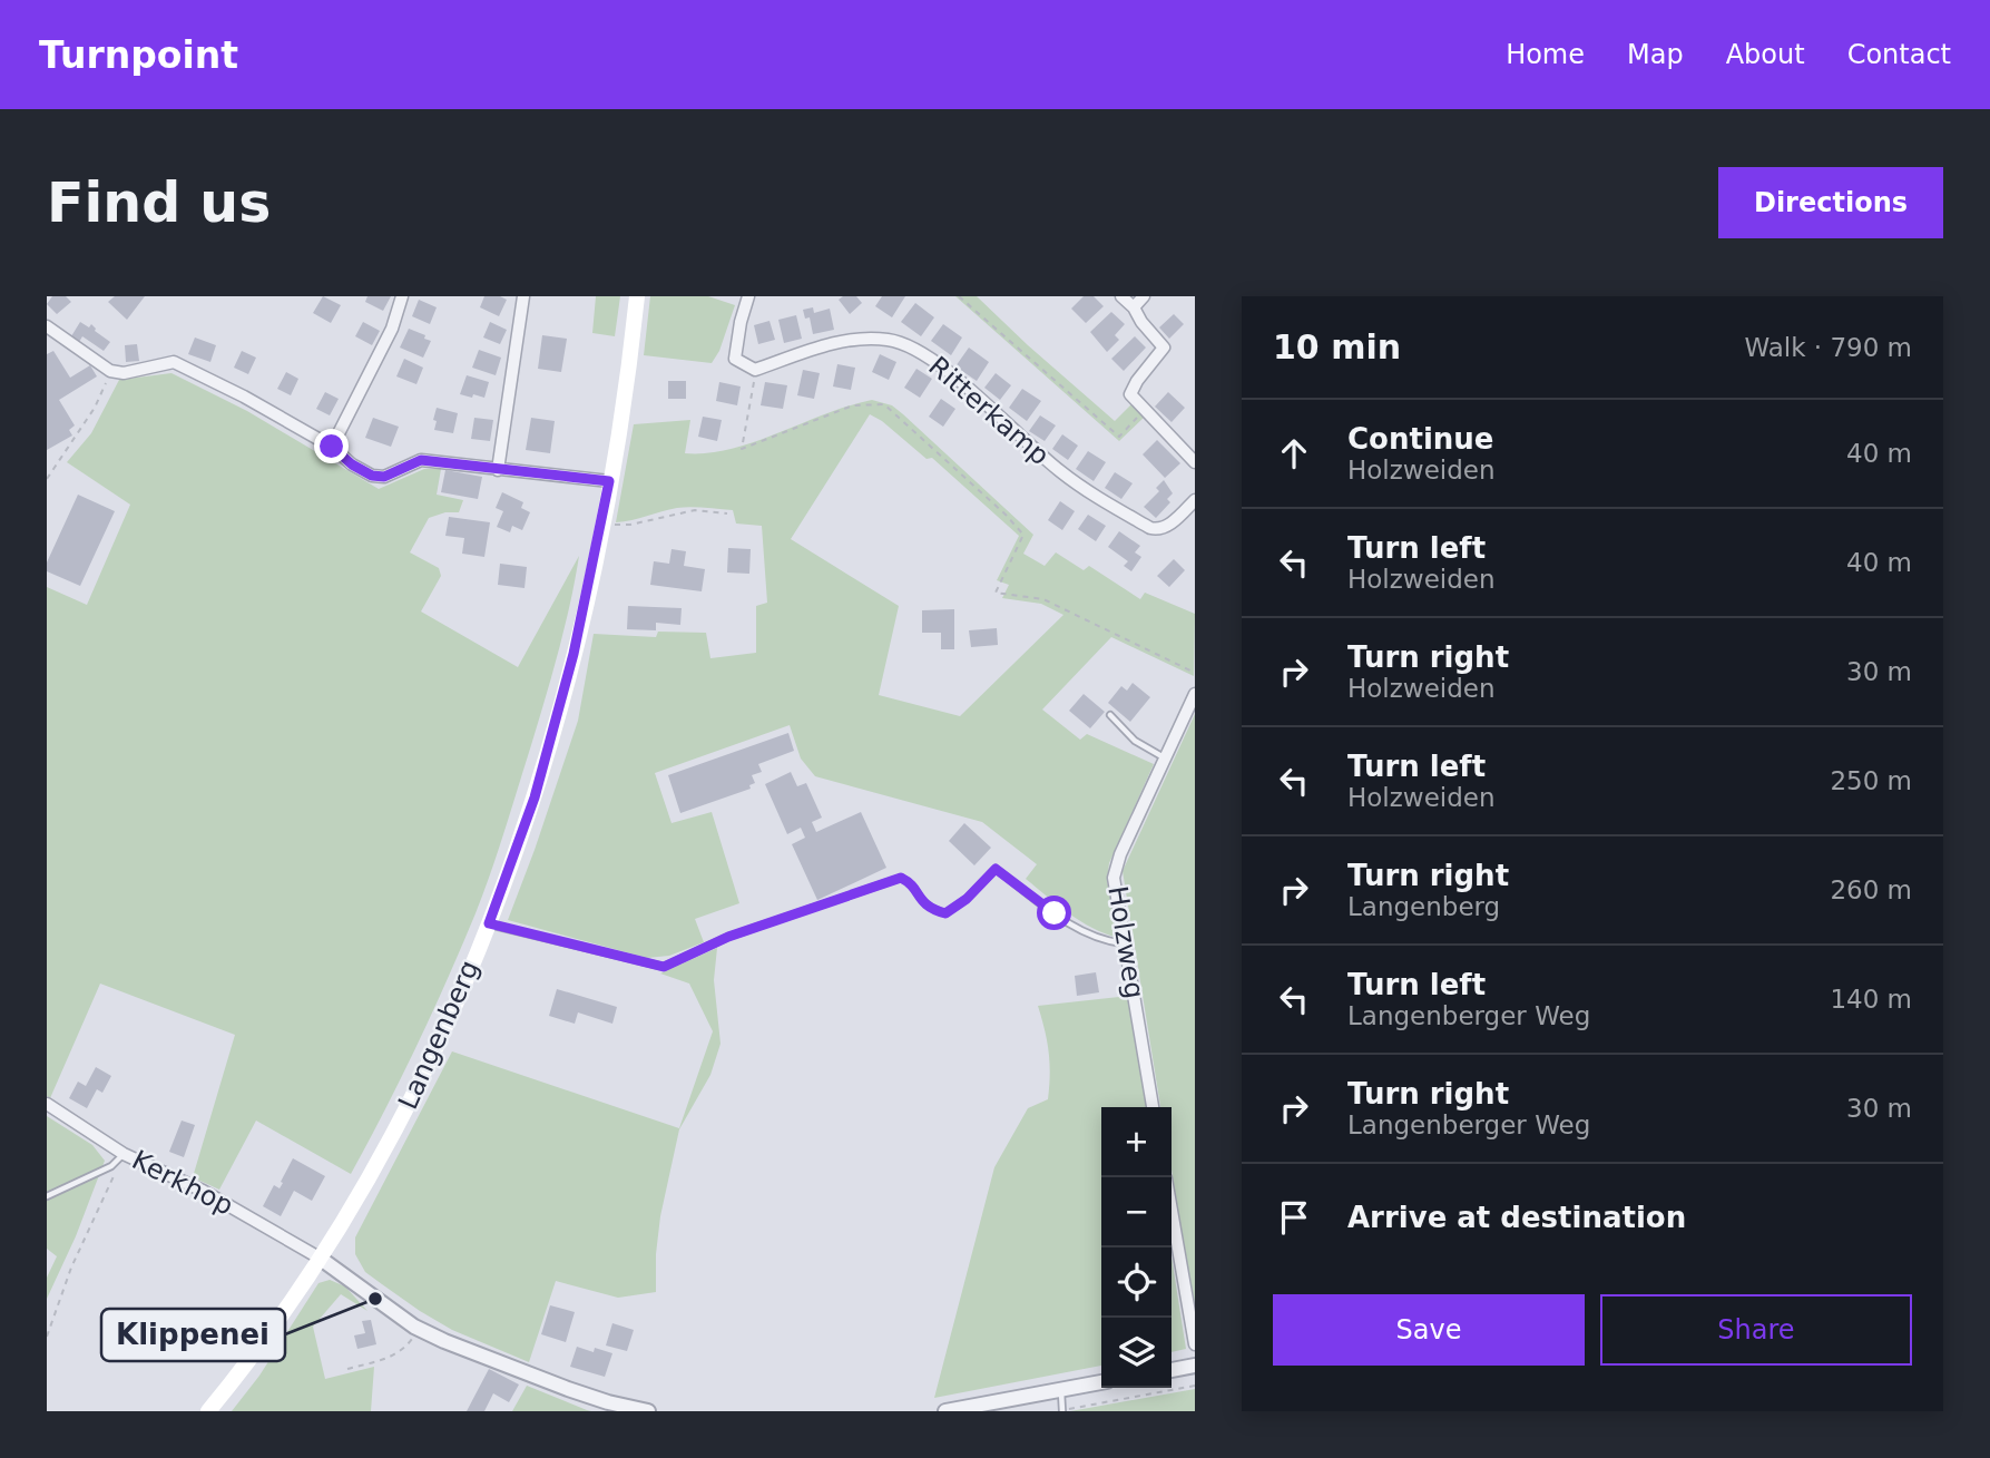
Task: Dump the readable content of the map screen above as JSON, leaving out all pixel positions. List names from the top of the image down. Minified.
{"streets":{"main road":["Langenberg"],"street":["Ritterkamp","Holzweg","Kerkhop"]},"crossings":[["Langenberg","Kerkhop"]],"places":["Klippenei"],"page":{"header":"Turnpoint","nav":["Home","Map","About","Contact"],"buttons":["Directions",["Save","Share"]],"title":"Find us","heading":["10 min","Walk · 790 m"],"list":[["Continue","Holzweiden","40 m"],["Turn left","Holzweiden","40 m"],["Turn right","Holzweiden","30 m"],["Turn left","Holzweiden","250 m"],["Turn right","Langenberg","260 m"],["Turn left","Langenberger Weg","140 m"],["Turn right","Langenberger Weg","30 m"],"Arrive at destination"],"map_buttons":["+","−"]}}
